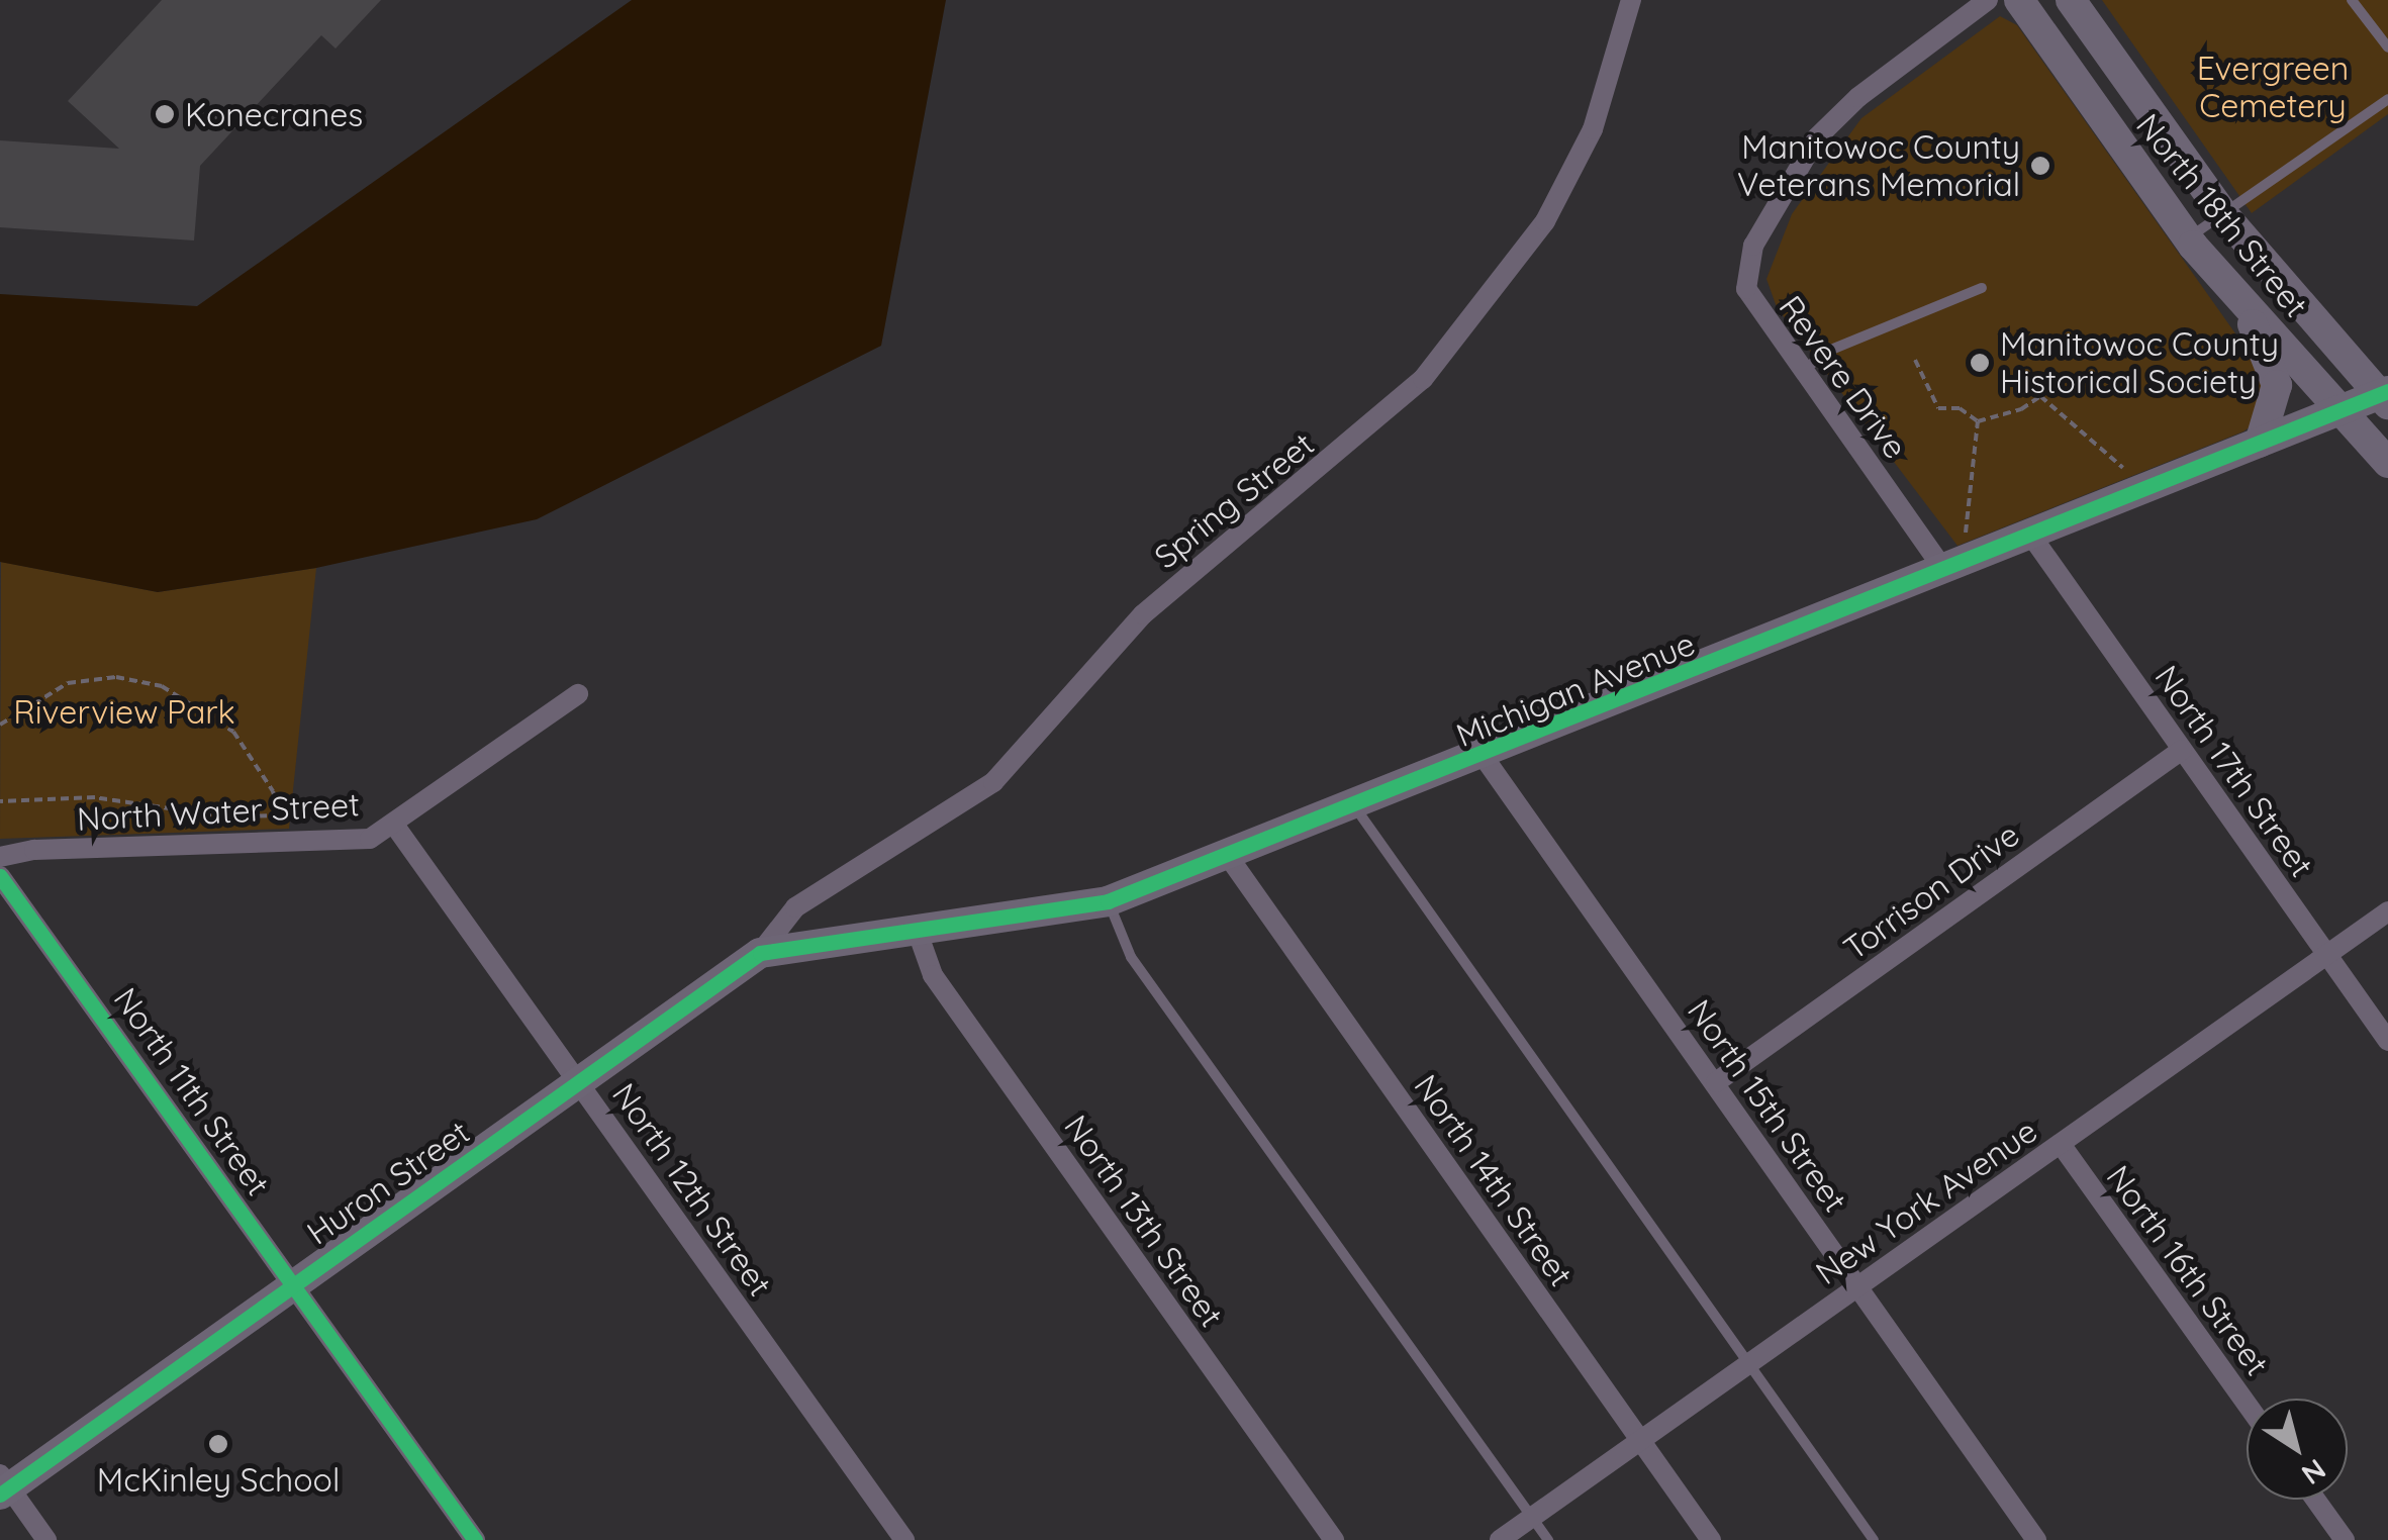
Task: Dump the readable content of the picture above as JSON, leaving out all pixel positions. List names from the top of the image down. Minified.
{"streets":{"street":["North 18th Street","Revere Drive","Spring Street","Michigan Avenue","North 17th Street","North Water Street","Torrison Drive","North 11th Street","North 15th Street","North 14th Street","Huron Street","North 12th Street","New York Avenue","North 13th Street","North 16th Street"]},"crossings":[["North 18th Street","Michigan Avenue"],["Revere Drive","Michigan Avenue"],["Spring Street","Michigan Avenue"],["Spring Street","Huron Street"],["Michigan Avenue","North 17th Street"],["Michigan Avenue","North 15th Street"],["Michigan Avenue","North 14th Street"],["Michigan Avenue","Huron Street"],["Michigan Avenue","North 13th Street"],["North 17th Street","Torrison Drive"],["North 17th Street","New York Avenue"],["North Water Street","North 12th Street"],["Torrison Drive","North 15th Street"],["North 11th Street","Huron Street"],["North 15th Street","New York Avenue"],["North 14th Street","New York Avenue"],["Huron Street","North 12th Street"],["New York Avenue","North 16th Street"]],"parks":["Evergreen Cemetery","Riverview Park"],"places":["Konecranes","Manitowoc County Veterans Memorial","Manitowoc County Historical Society","McKinley School"],"north":"bottom right"}
